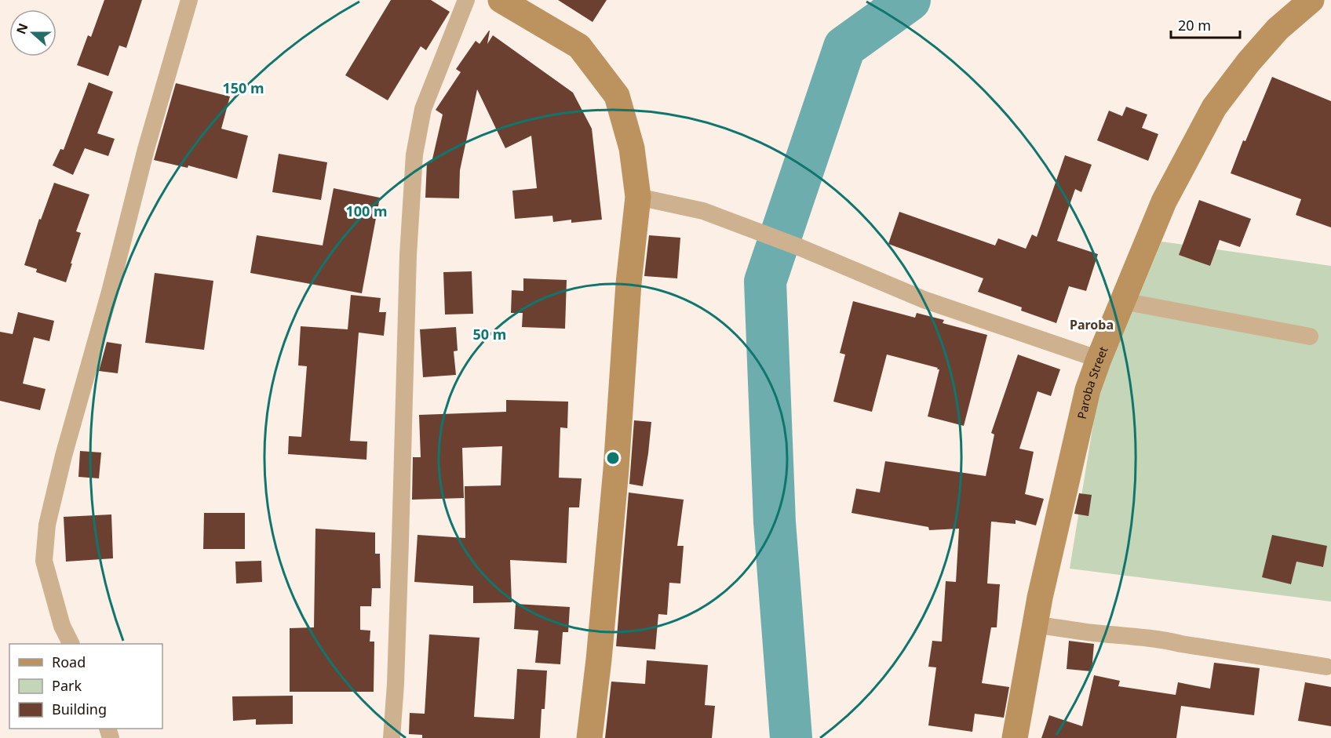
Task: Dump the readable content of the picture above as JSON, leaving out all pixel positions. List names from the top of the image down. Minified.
{"streets":{"street":["Paroba Street"]},"districts":["Paroba"],"legend":["Road","Park","Building"],"scale_bar":"20 m","north":"left","rings":["150 m","100 m","50 m"]}
